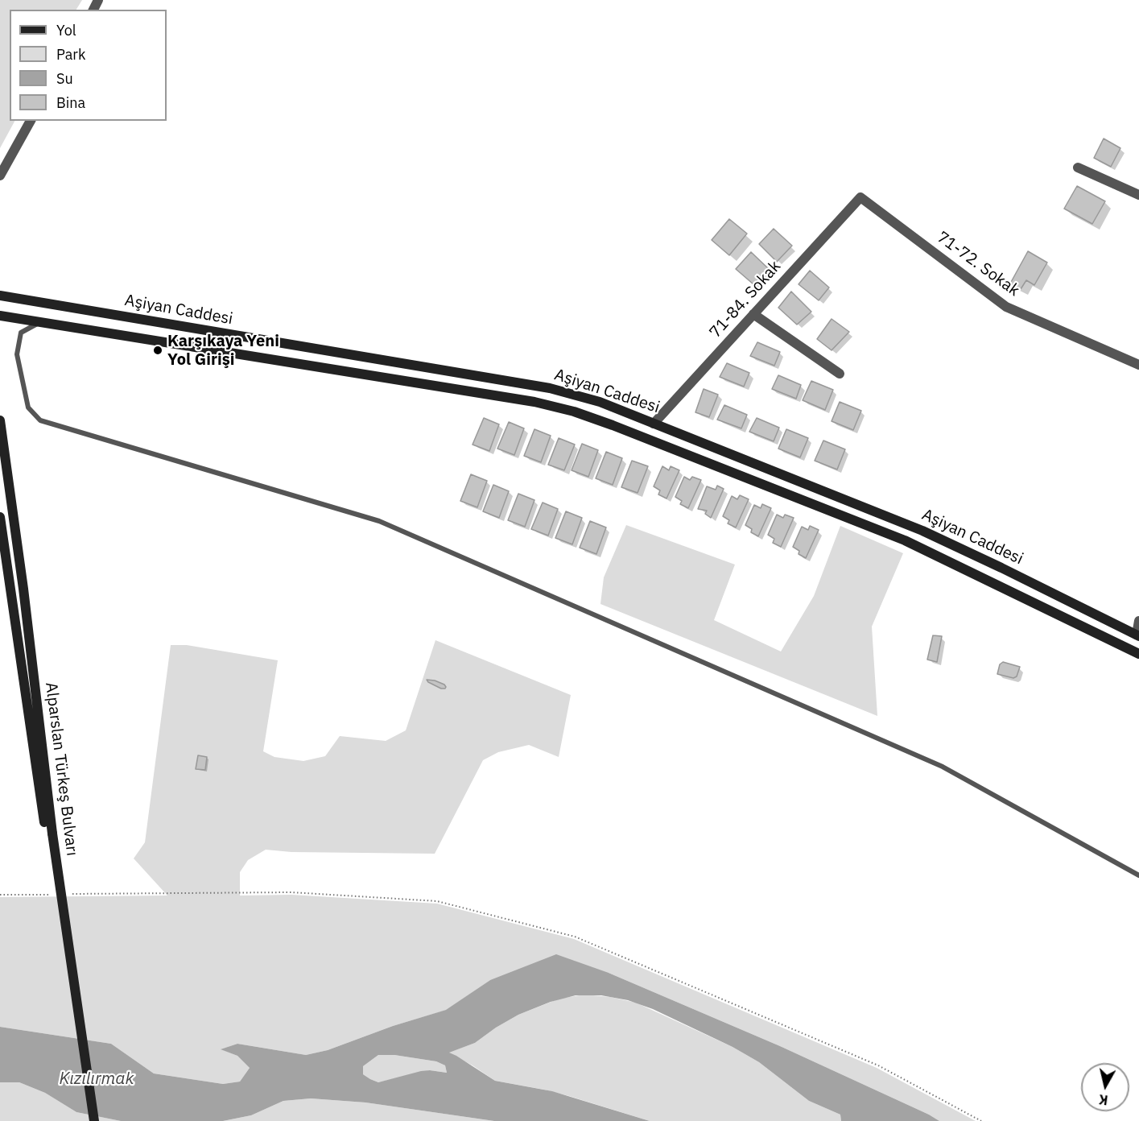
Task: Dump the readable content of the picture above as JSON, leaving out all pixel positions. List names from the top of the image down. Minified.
{"streets":{"street":["71-72. Sokak","71-84. Sokak","Aşiyan Caddesi","Alparslan Türkeş Bulvarı"]},"crossings":[["71-72. Sokak","71-84. Sokak"],["71-84. Sokak","Aşiyan Caddesi"]],"water":["Kızılırmak"],"places":["Karşıkaya Yeni Yol Girişi"],"legend":["Yol","Park","Su","Bina"],"north":"bottom"}
